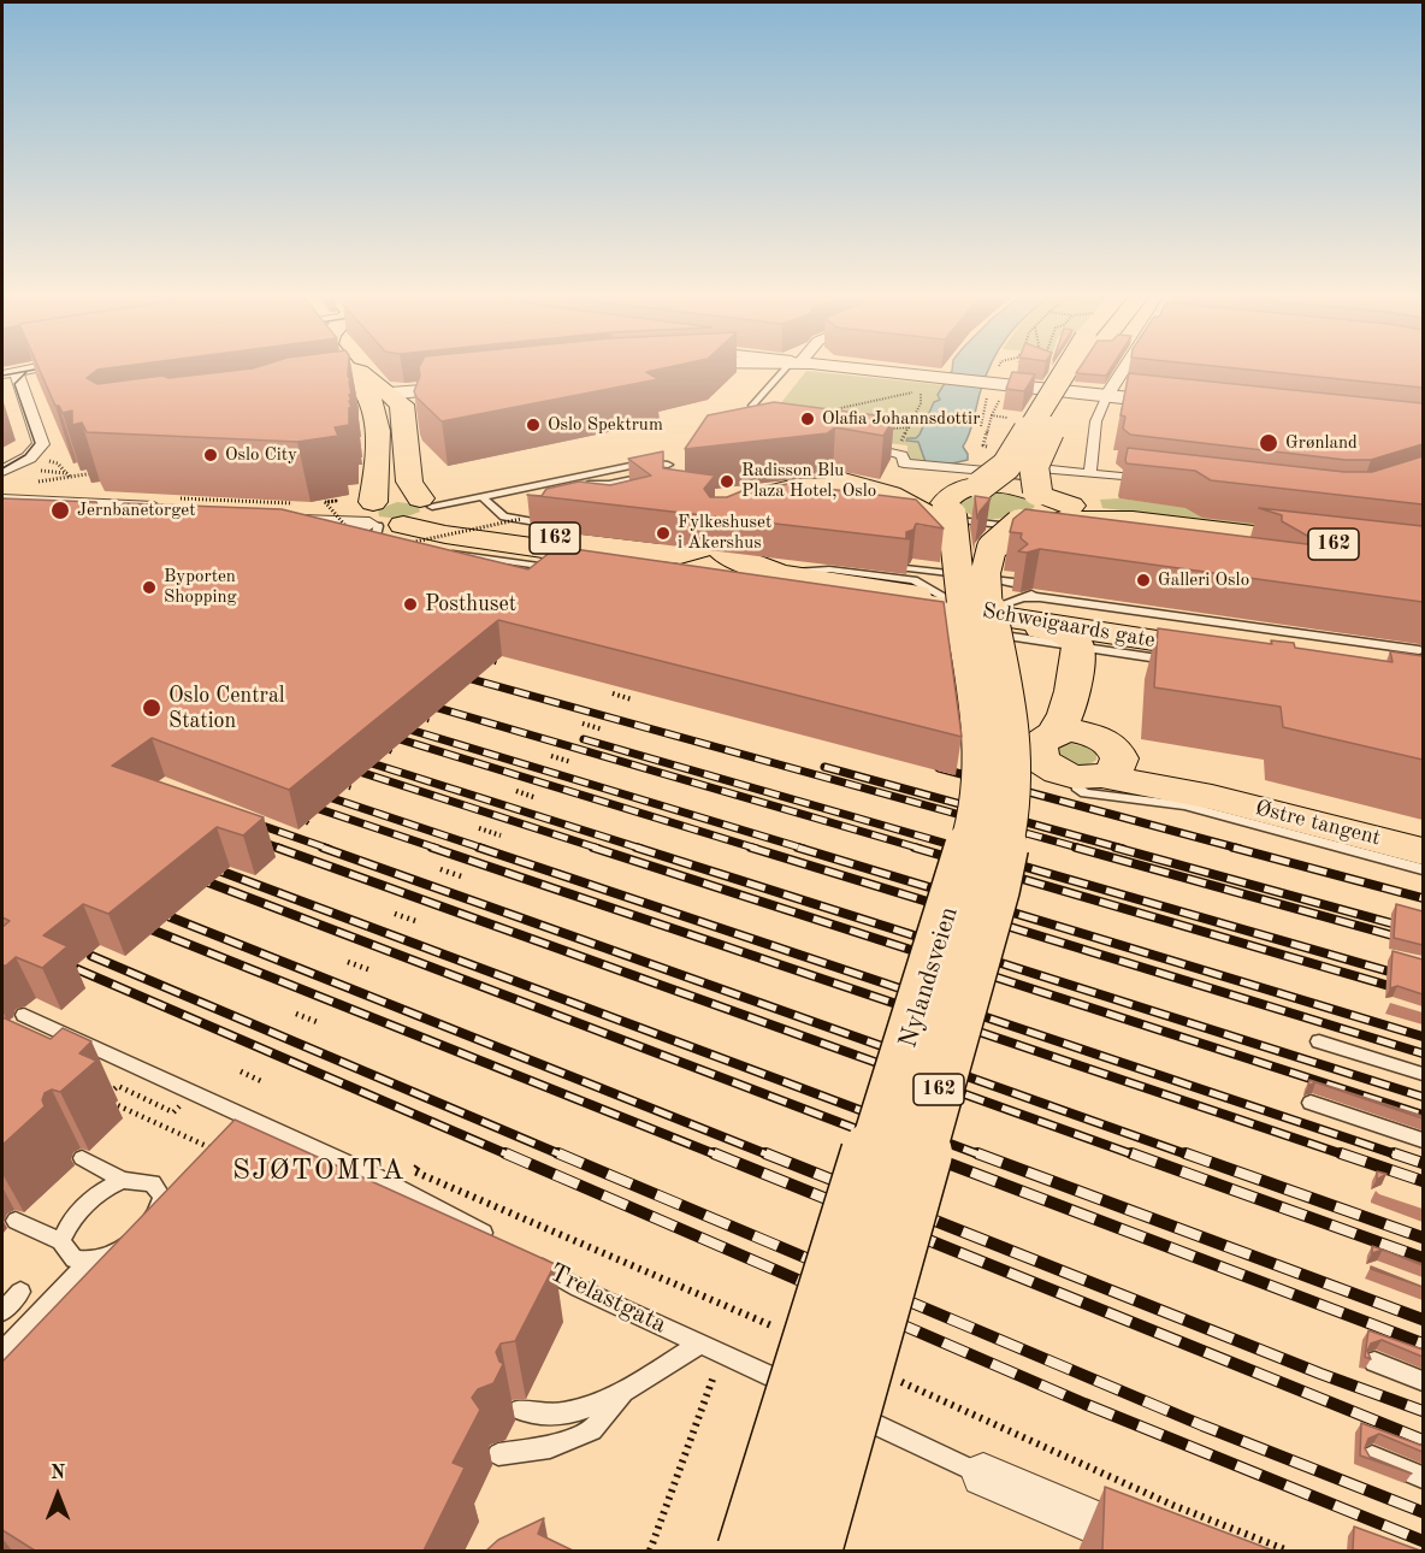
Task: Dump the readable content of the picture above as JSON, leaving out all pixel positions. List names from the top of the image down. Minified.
{"streets":{"main road":["162","Schweigaards gate","Østre tangent","Nylandsveien"],"street":["Trelastgata"]},"crossings":[["162","Schweigaards gate"],["162","Østre tangent"],["162","Nylandsveien"],["Schweigaards gate","Østre tangent"]],"districts":["SJØTOMTA"],"places":["Olafia Johannsdottir","Oslo Spektrum","Grønland","Oslo City","Radisson Blu Plaza Hotel, Oslo","Jernbanetorget","Fylkeshuset i Akershus","Galleri Oslo","Byporten Shopping","Posthuset","Oslo Central Station"],"north":"top"}
